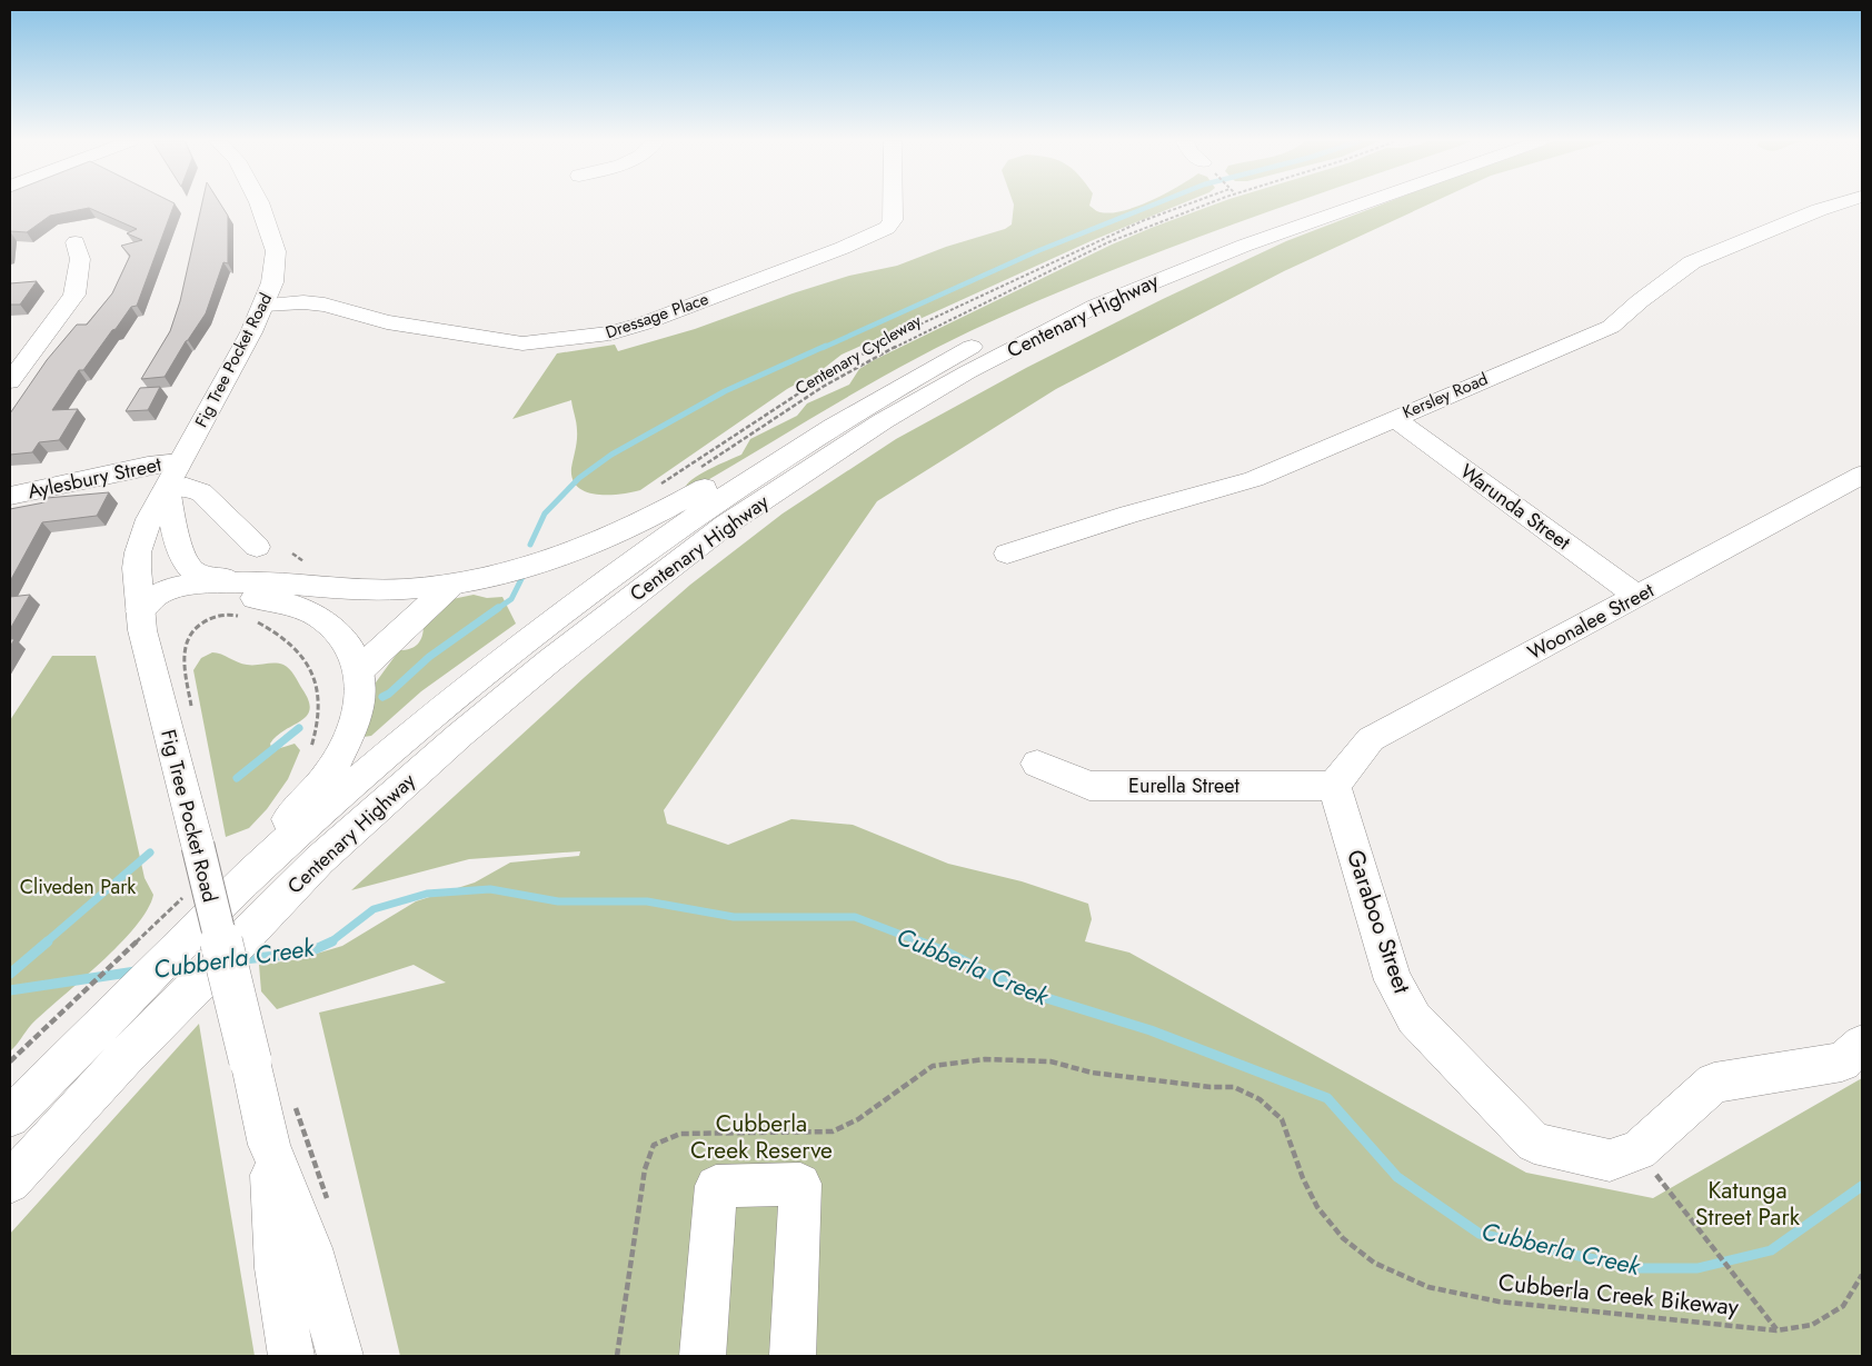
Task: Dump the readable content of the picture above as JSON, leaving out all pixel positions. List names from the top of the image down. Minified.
{"streets":{"main road":["Dressage Place","Centenary Highway","Fig Tree Pocket Road","Kersley Road","Aylesbury Street","Warunda Street","Woonalee Street","Eurella Street","Garaboo Street"],"path":["Centenary Cycleway","Cubberla Creek Bikeway"]},"crossings":[["Dressage Place","Fig Tree Pocket Road"],["Fig Tree Pocket Road","Aylesbury Street"],["Kersley Road","Warunda Street"],["Warunda Street","Woonalee Street"],["Woonalee Street","Eurella Street"],["Woonalee Street","Garaboo Street"],["Eurella Street","Garaboo Street"]],"water":["Cubberla Creek"],"parks":["Cliveden Park","Cubberla Creek Reserve","Katunga Street Park"]}
